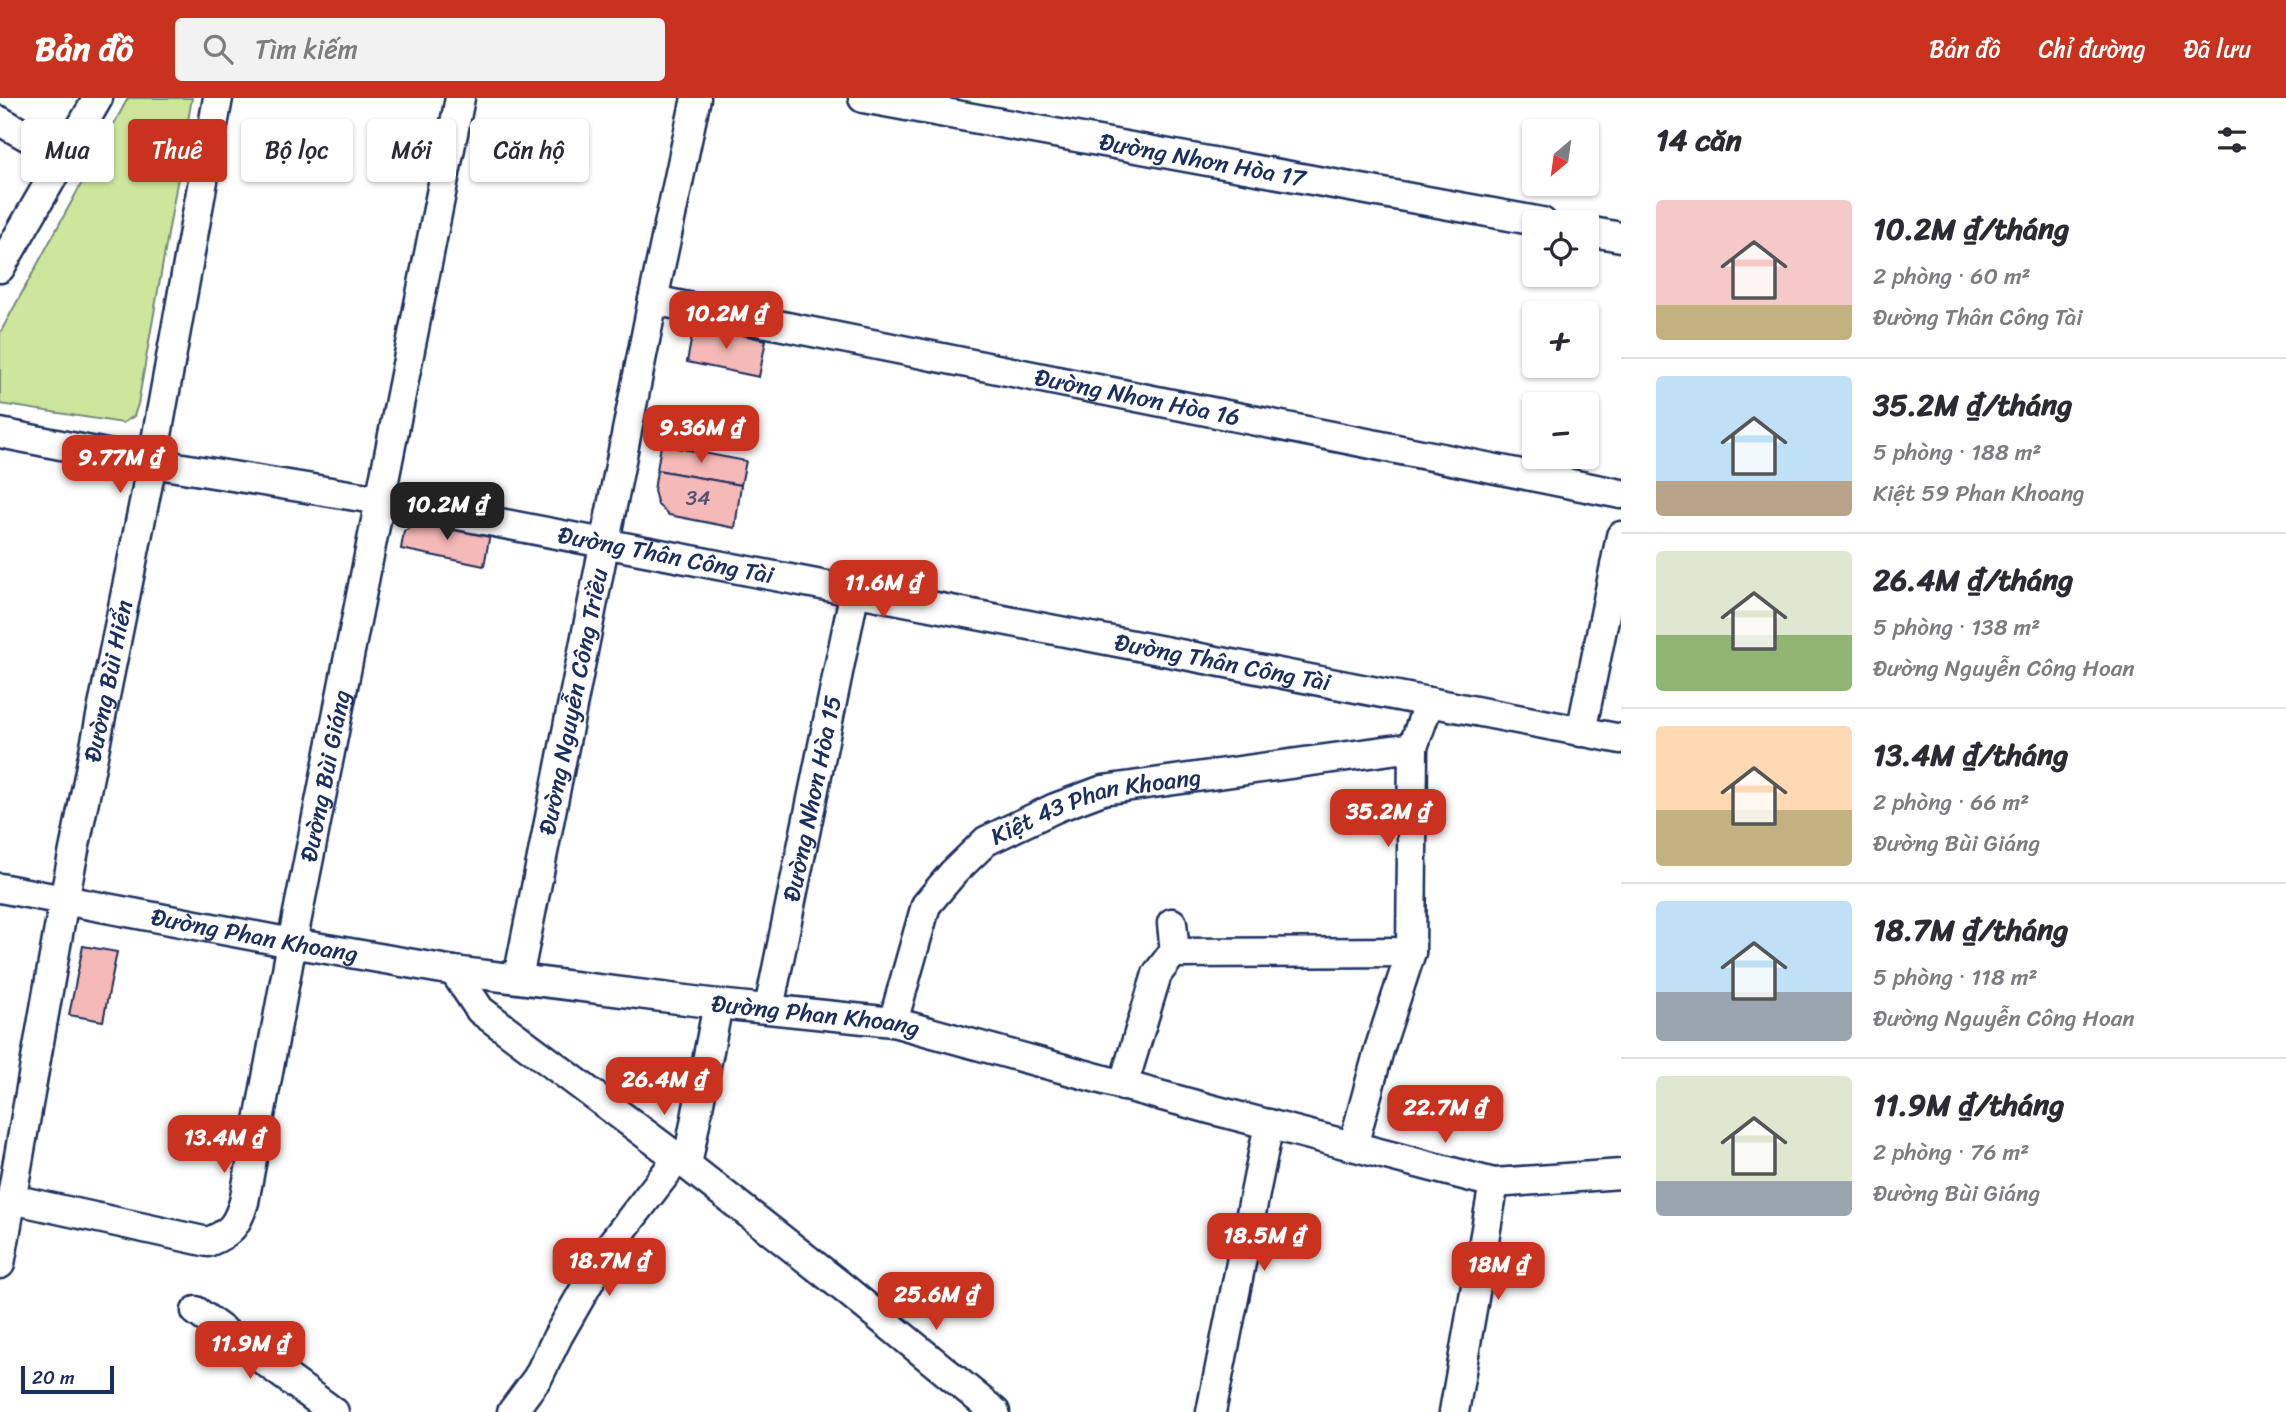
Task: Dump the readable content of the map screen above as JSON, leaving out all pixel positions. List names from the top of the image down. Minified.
{"streets":{"street":["Đường Nhơn Hòa 17","Đường Nhơn Hòa 16","Đường Thân Công Tài","Đường Bùi Hiển","Đường Nguyễn Công Triều","Đường Bùi Giáng","Đường Nhơn Hòa 15","Kiệt 43 Phan Khoang","Đường Phan Khoang"]},"crossings":[["Đường Nhơn Hòa 16","Đường Nguyễn Công Triều"],["Đường Thân Công Tài","Đường Bùi Hiển"],["Đường Thân Công Tài","Đường Nguyễn Công Triều"],["Đường Thân Công Tài","Đường Bùi Giáng"],["Đường Thân Công Tài","Đường Nhơn Hòa 15"],["Đường Bùi Hiển","Đường Bùi Giáng"],["Đường Bùi Hiển","Đường Phan Khoang"],["Đường Nguyễn Công Triều","Đường Phan Khoang"],["Đường Bùi Giáng","Đường Phan Khoang"],["Đường Nhơn Hòa 15","Đường Phan Khoang"],["Kiệt 43 Phan Khoang","Đường Phan Khoang"]],"house_numbers":["34"],"scale_bar":"20 m","north":"bottom left","page":{"header":"Bản đồ","search":"Tìm kiếm","nav":["Bản đồ","Chỉ đường","Đã lưu"],"heading":"14 căn","map_buttons":["+","−"],"chip":["Mua","Thuê","Bộ lọc","Mới","Căn hộ"],"list":[{"name":"10.2M ₫/tháng","note":"2 phòng · 60 m² · Đường Thân Công Tài"},{"name":"35.2M ₫/tháng","note":"5 phòng · 188 m² · Kiệt 59 Phan Khoang"},{"name":"26.4M ₫/tháng","note":"5 phòng · 138 m² · Đường Nguyễn Công Hoan"},{"name":"13.4M ₫/tháng","note":"2 phòng · 66 m² · Đường Bùi Giáng"},{"name":"18.7M ₫/tháng","note":"5 phòng · 118 m² · Đường Nguyễn Công Hoan"},{"name":"11.9M ₫/tháng","note":"2 phòng · 76 m² · Đường Bùi Giáng"}],"price":["10.2M ₫","9.36M ₫","9.77M ₫","10.2M ₫","11.6M ₫","35.2M ₫","26.4M ₫","22.7M ₫","13.4M ₫","18.5M ₫","18.7M ₫","18M ₫","25.6M ₫","11.9M ₫"],"scale":"20 m"}}
